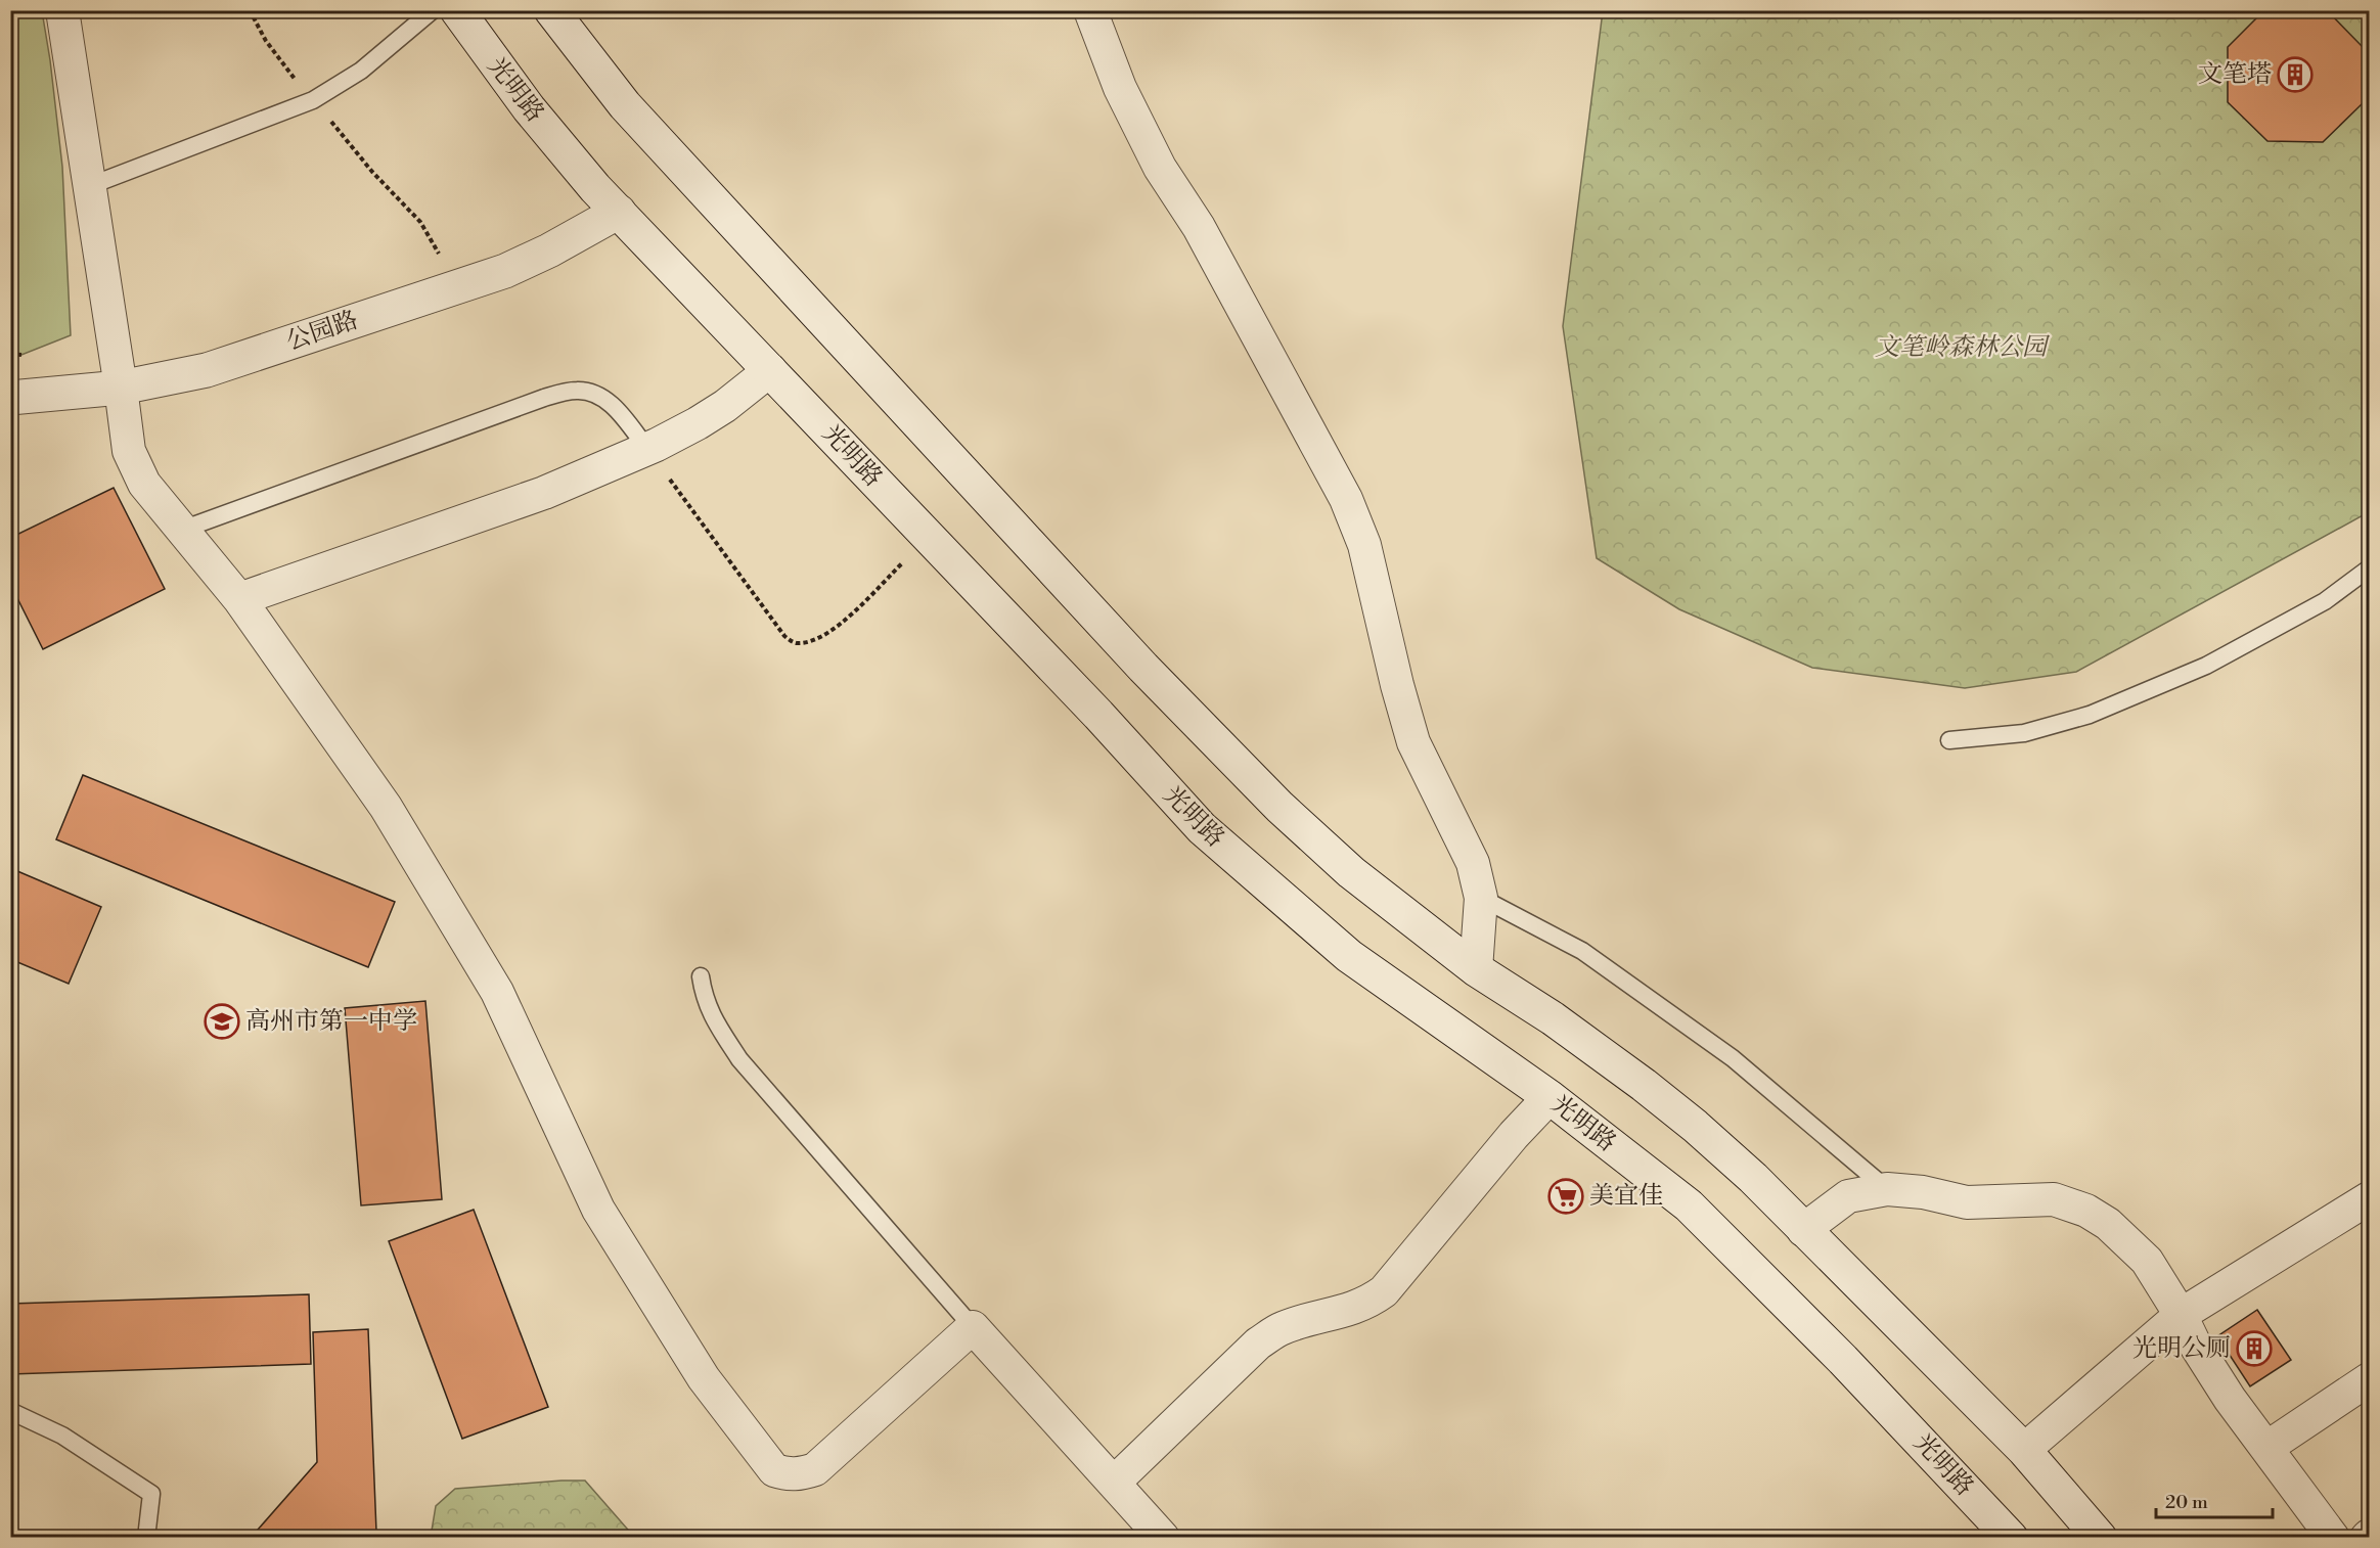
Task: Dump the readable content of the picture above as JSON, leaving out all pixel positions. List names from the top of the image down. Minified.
{"streets":{"main road":["光明路","公园路"]},"crossings":[["光明路","公园路"]],"parks":["文笔岭森林公园"],"places":{"building":["文笔塔","光明公厕"],"school or university":["高州市第一中学"],"supermarket":["美宜佳"]},"scale_bar":"20 m"}
